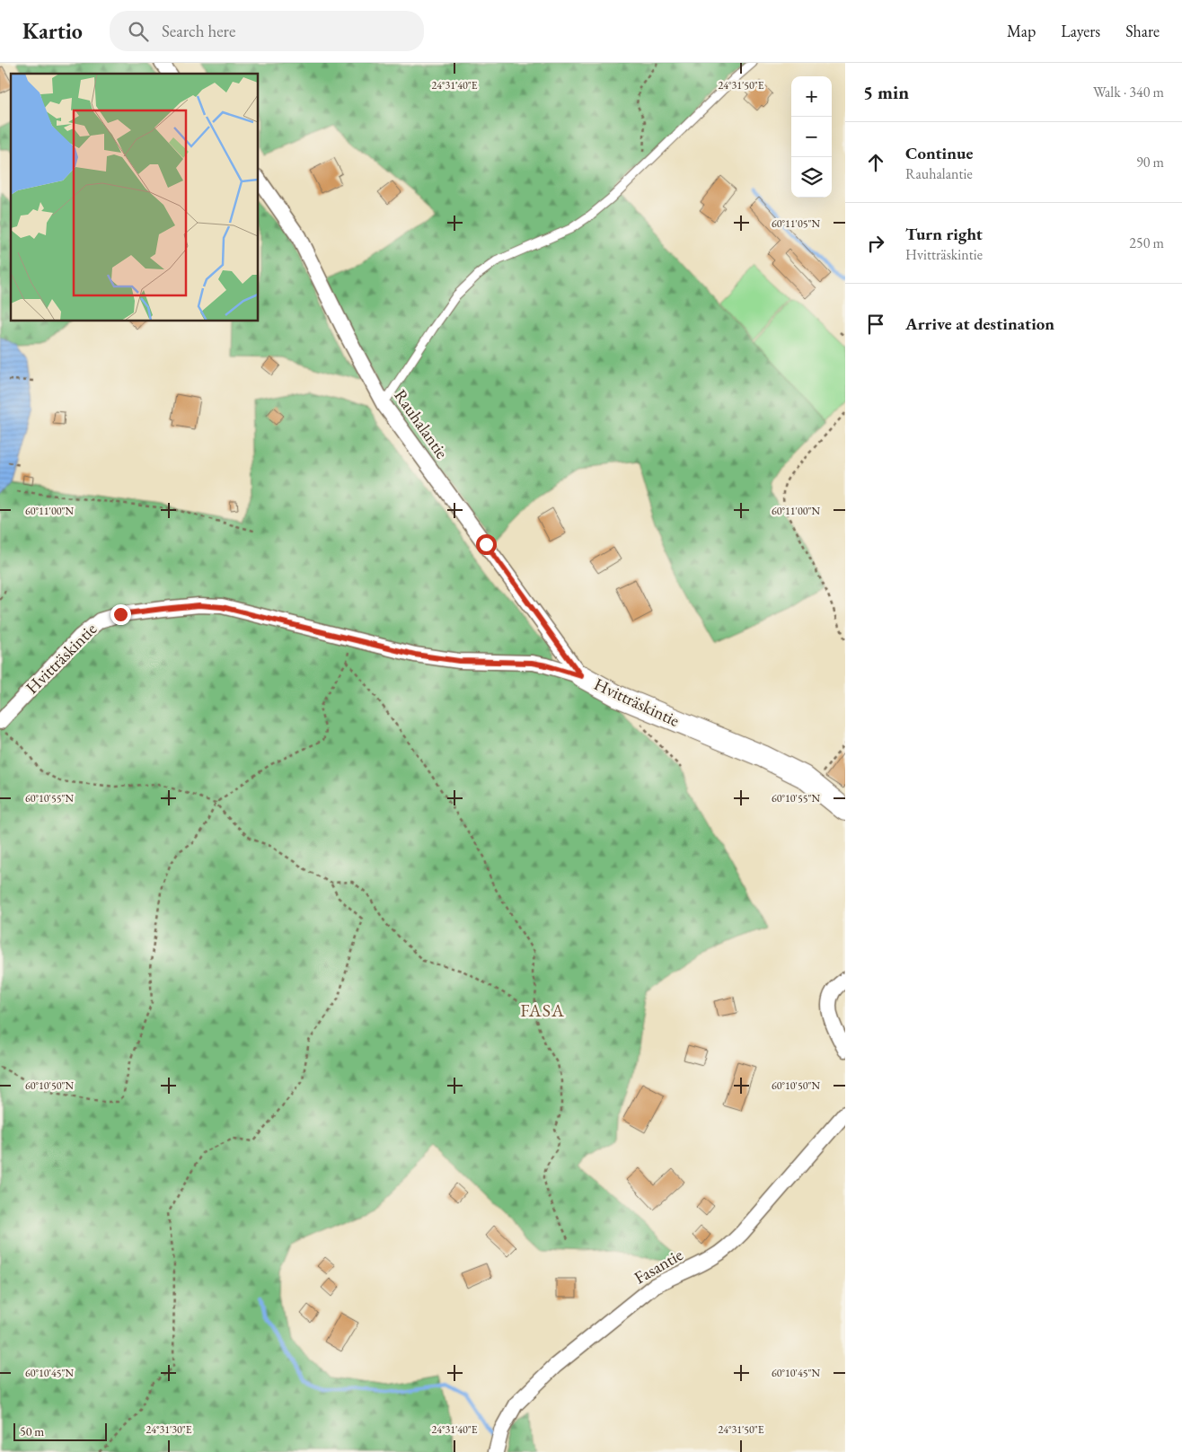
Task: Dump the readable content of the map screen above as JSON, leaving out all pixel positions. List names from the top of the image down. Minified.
{"streets":{"street":["Rauhalantie","Hvitträskintie","Fasantie"]},"crossings":[["Rauhalantie","Hvitträskintie"]],"districts":["FASA"],"scale_bar":"50 m","page":{"header":"Kartio","search":"Search here","nav":["Map","Layers","Share"],"heading":["5 min","Walk · 340 m"],"map_buttons":["+","−"],"list":[["Continue","Rauhalantie","90 m"],["Turn right","Hvitträskintie","250 m"],"Arrive at destination"],"scale":"50 m"},"coordinates":["24°31'40\"E","24°31'50\"E","60°11'05\"N","60°11'00\"N","60°10'55\"N","60°10'50\"N","60°10'45\"N","24°31'30\"E"]}
